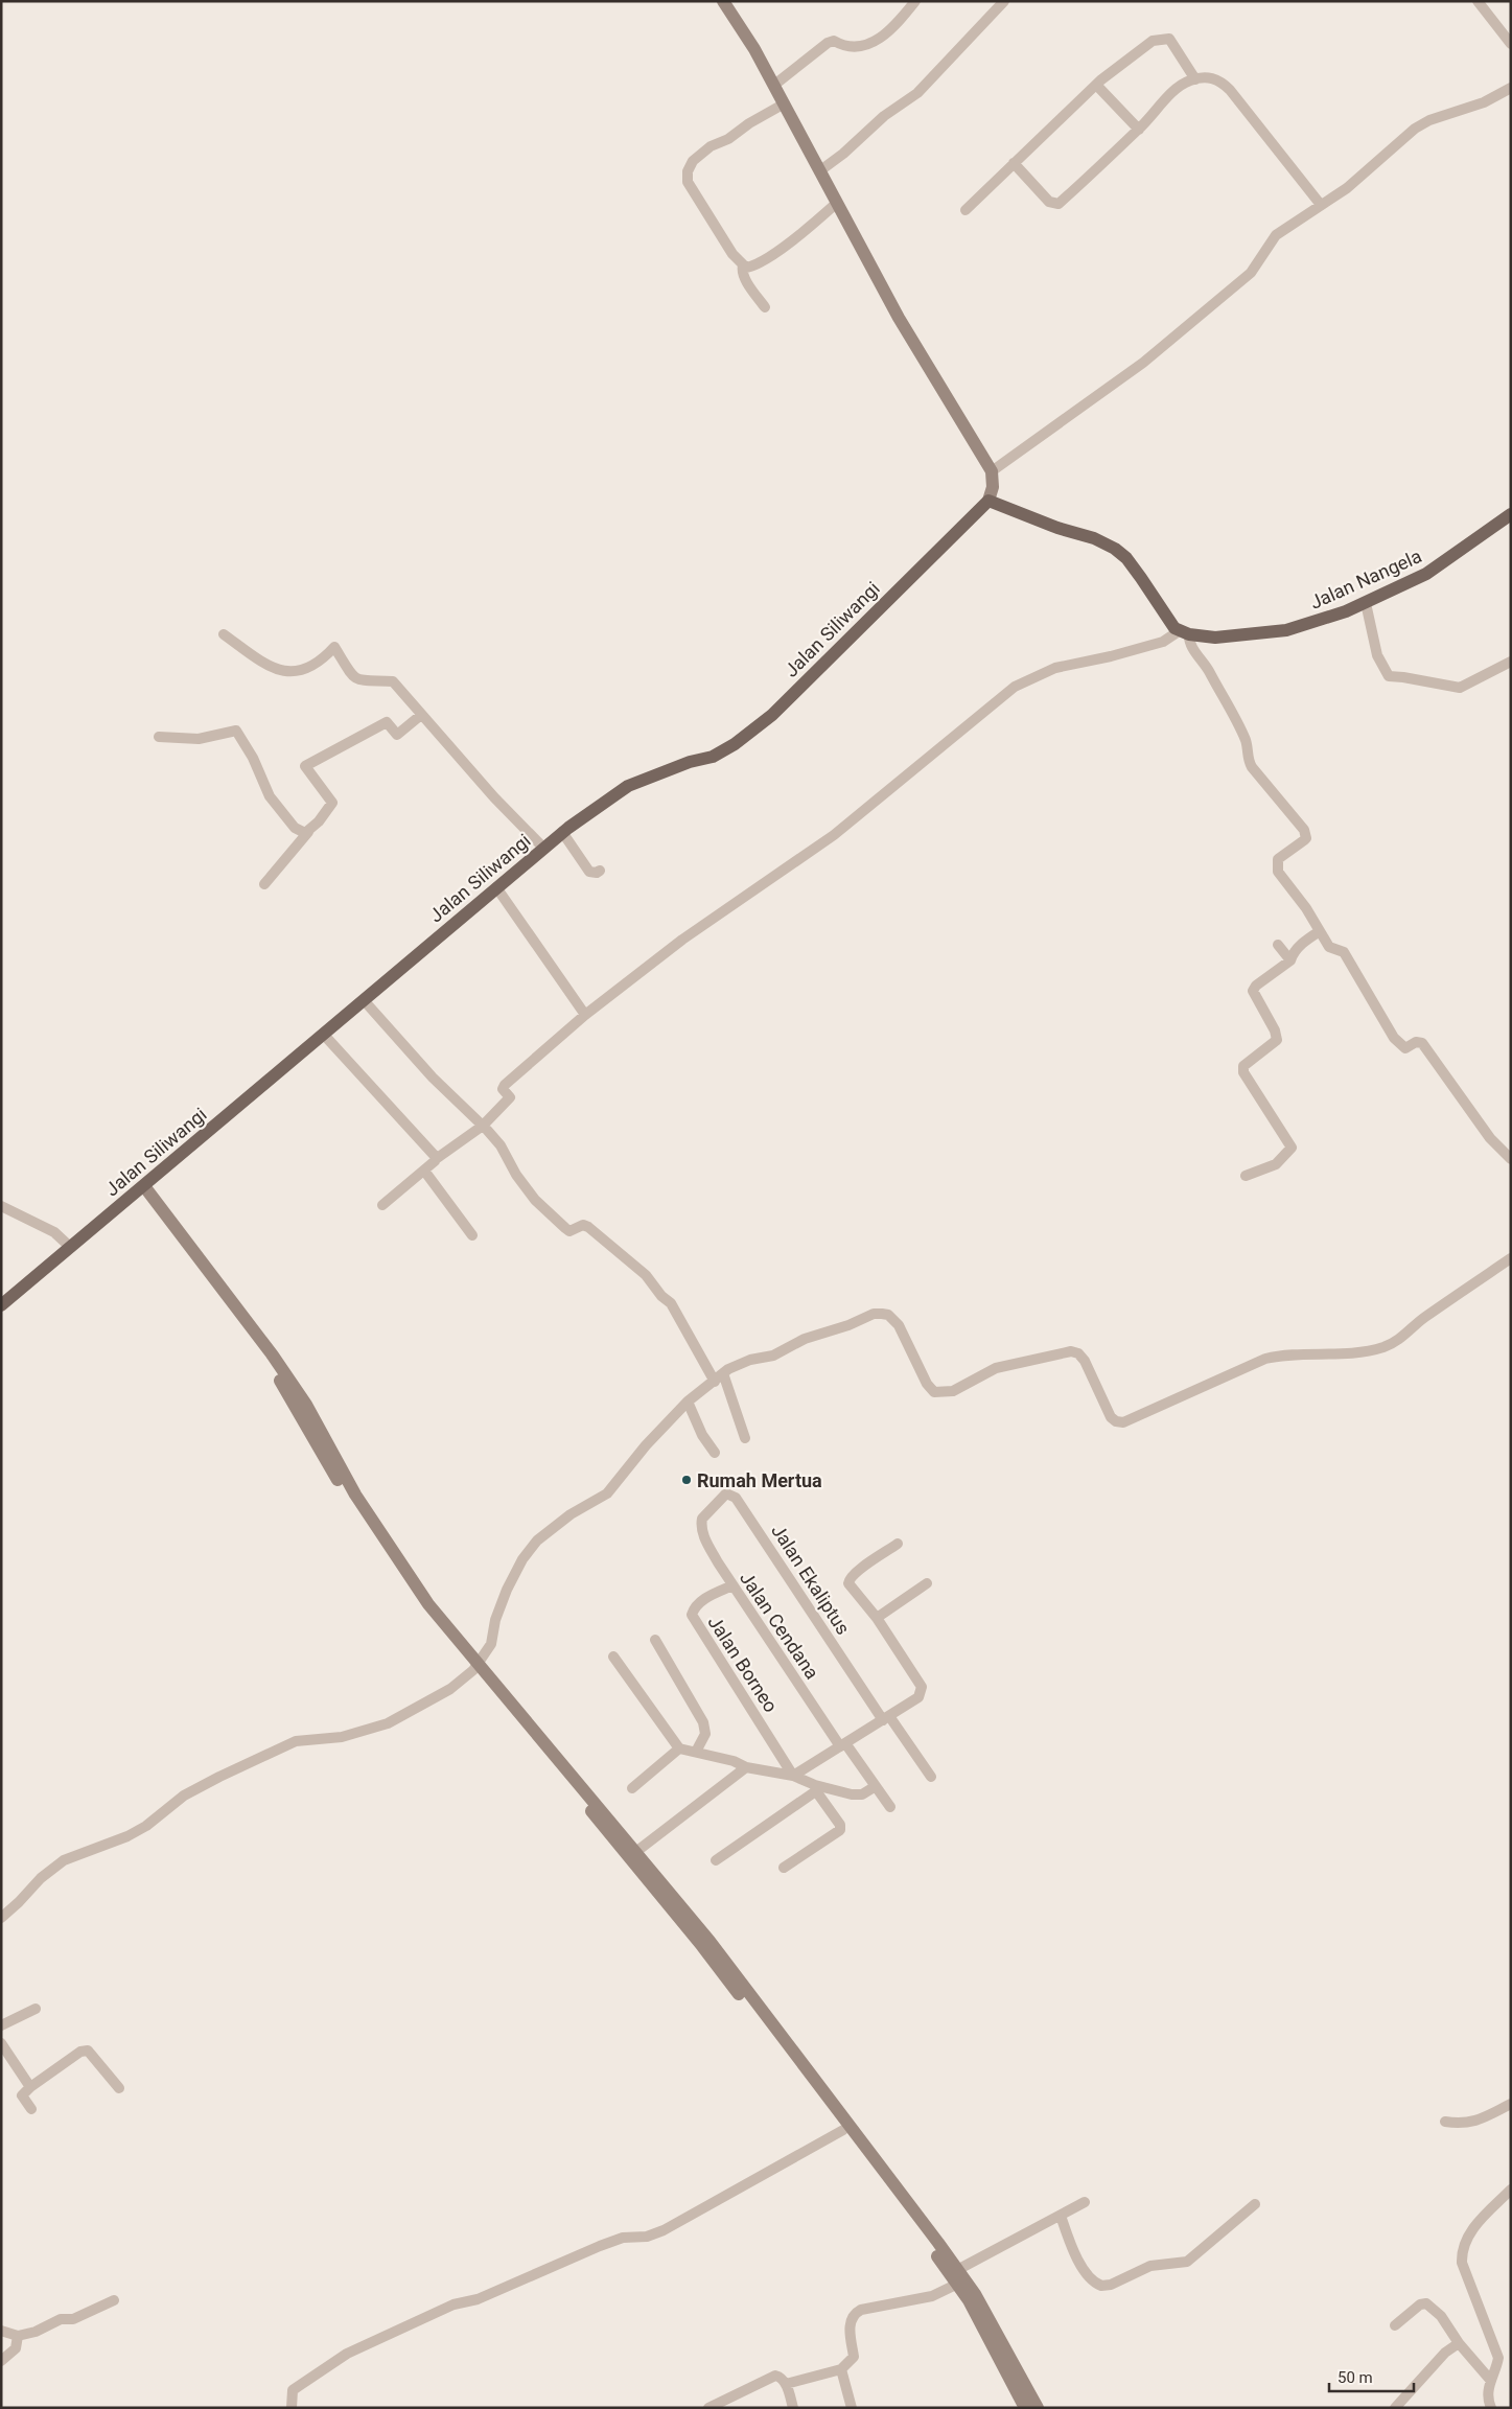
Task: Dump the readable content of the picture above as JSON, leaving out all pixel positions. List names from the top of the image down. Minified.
{"streets":{"main road":["Jalan Nangela","Jalan Siliwangi"],"street":["Jalan Ekaliptus","Jalan Cendana","Jalan Borneo"]},"crossings":[["Jalan Ekaliptus","Jalan Cendana"],["Jalan Cendana","Jalan Borneo"]],"places":["Rumah Mertua"],"scale_bar":"50 m"}
